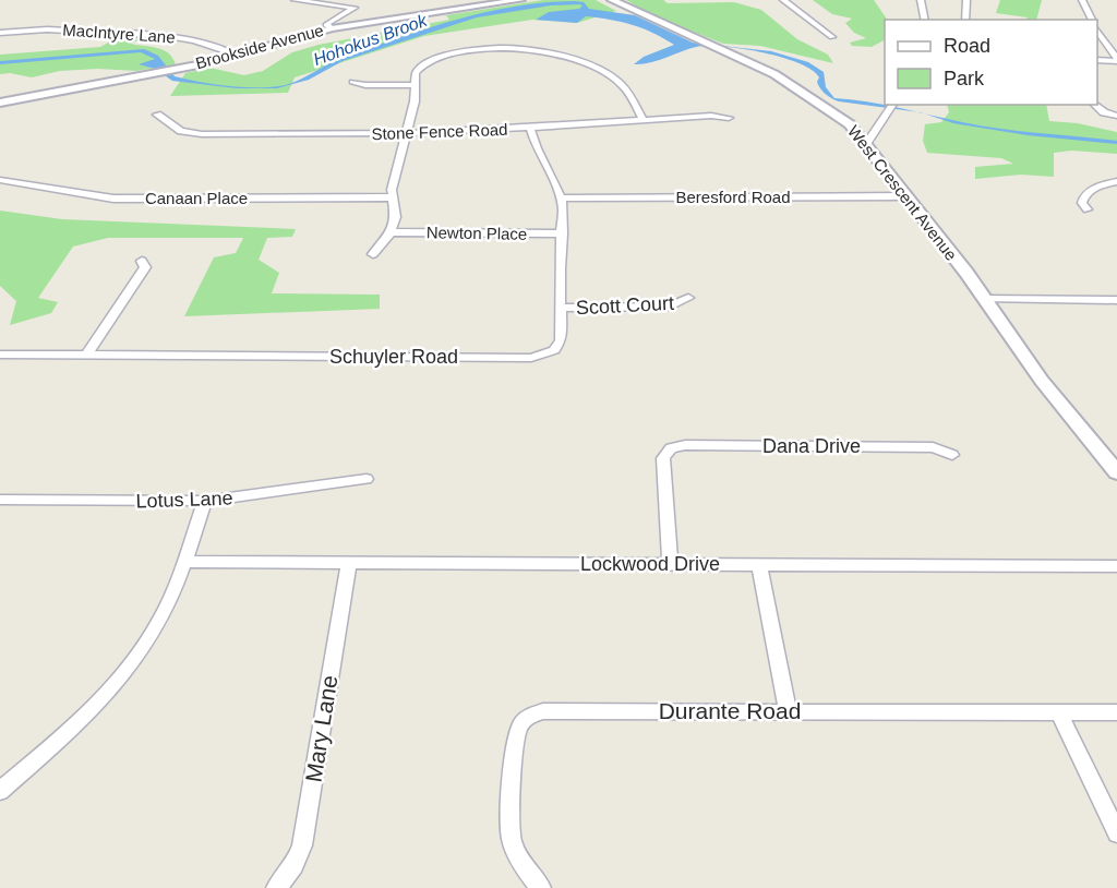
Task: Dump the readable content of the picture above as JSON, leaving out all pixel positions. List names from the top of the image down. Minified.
{"streets":{"main road":["Brookside Avenue","West Crescent Avenue"],"street":["MacIntyre Lane","Stone Fence Road","Beresford Road","Canaan Place","Newton Place","Scott Court","Schuyler Road","Dana Drive","Lotus Lane","Lockwood Drive","Durante Road","Mary Lane"]},"crossings":[["MacIntyre Lane","Brookside Avenue"],["Stone Fence Road","Schuyler Road"],["West Crescent Avenue","Beresford Road"],["Beresford Road","Schuyler Road"],["Newton Place","Schuyler Road"],["Scott Court","Schuyler Road"],["Dana Drive","Lockwood Drive"],["Lockwood Drive","Mary Lane"]],"water":["Hohokus Brook"],"legend":["Road","Park"]}
